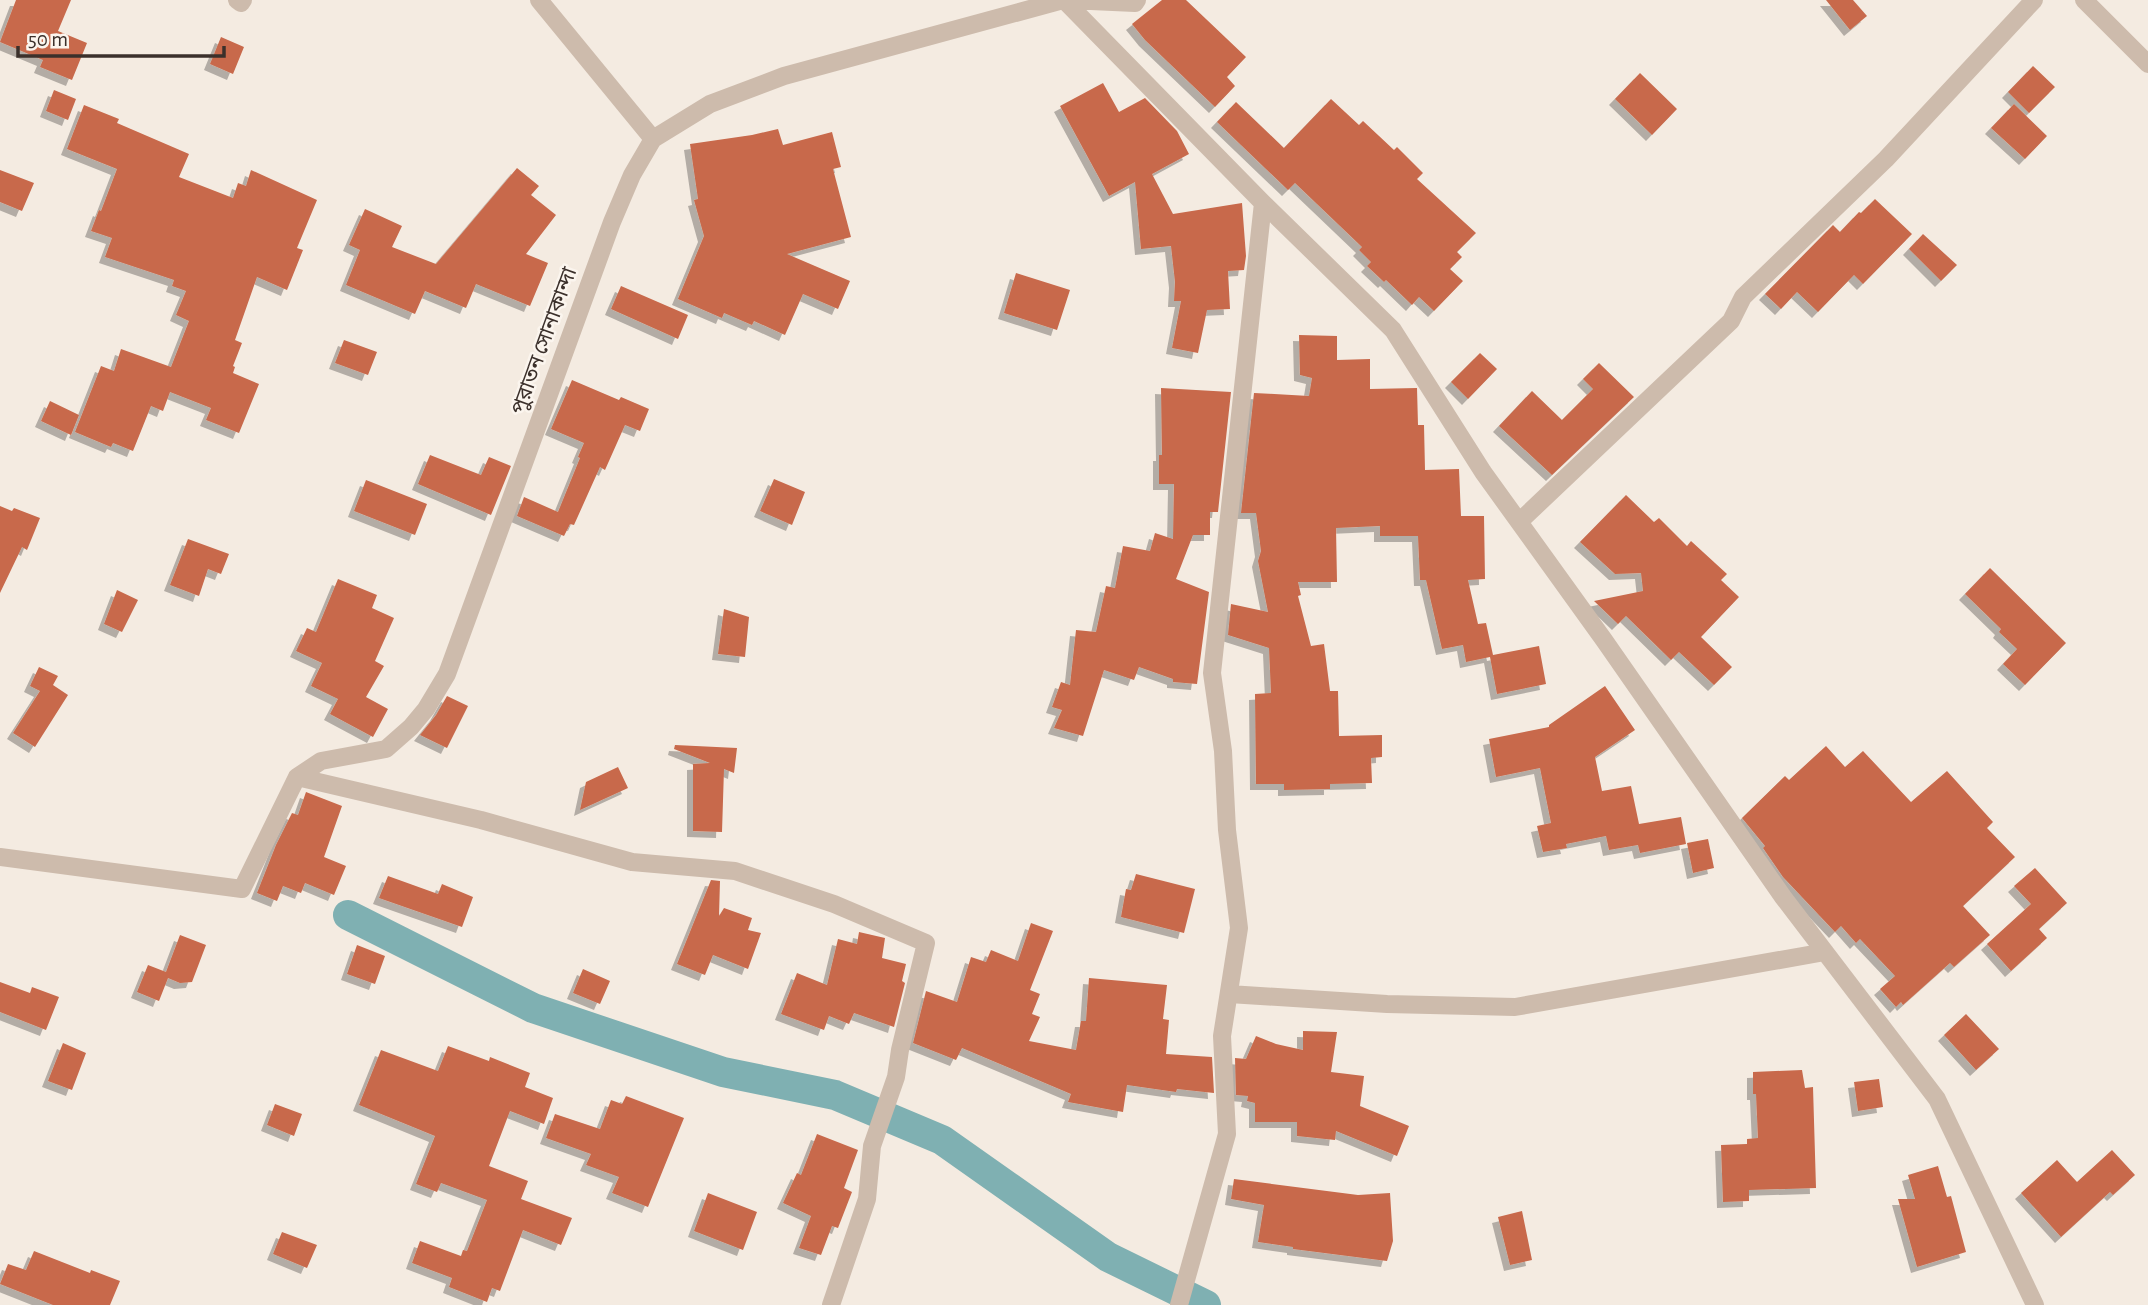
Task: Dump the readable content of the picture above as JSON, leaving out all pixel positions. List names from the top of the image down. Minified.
{"streets":{"street":["পুরাতন সোনাকান্দা"]},"scale_bar":"50 m"}
